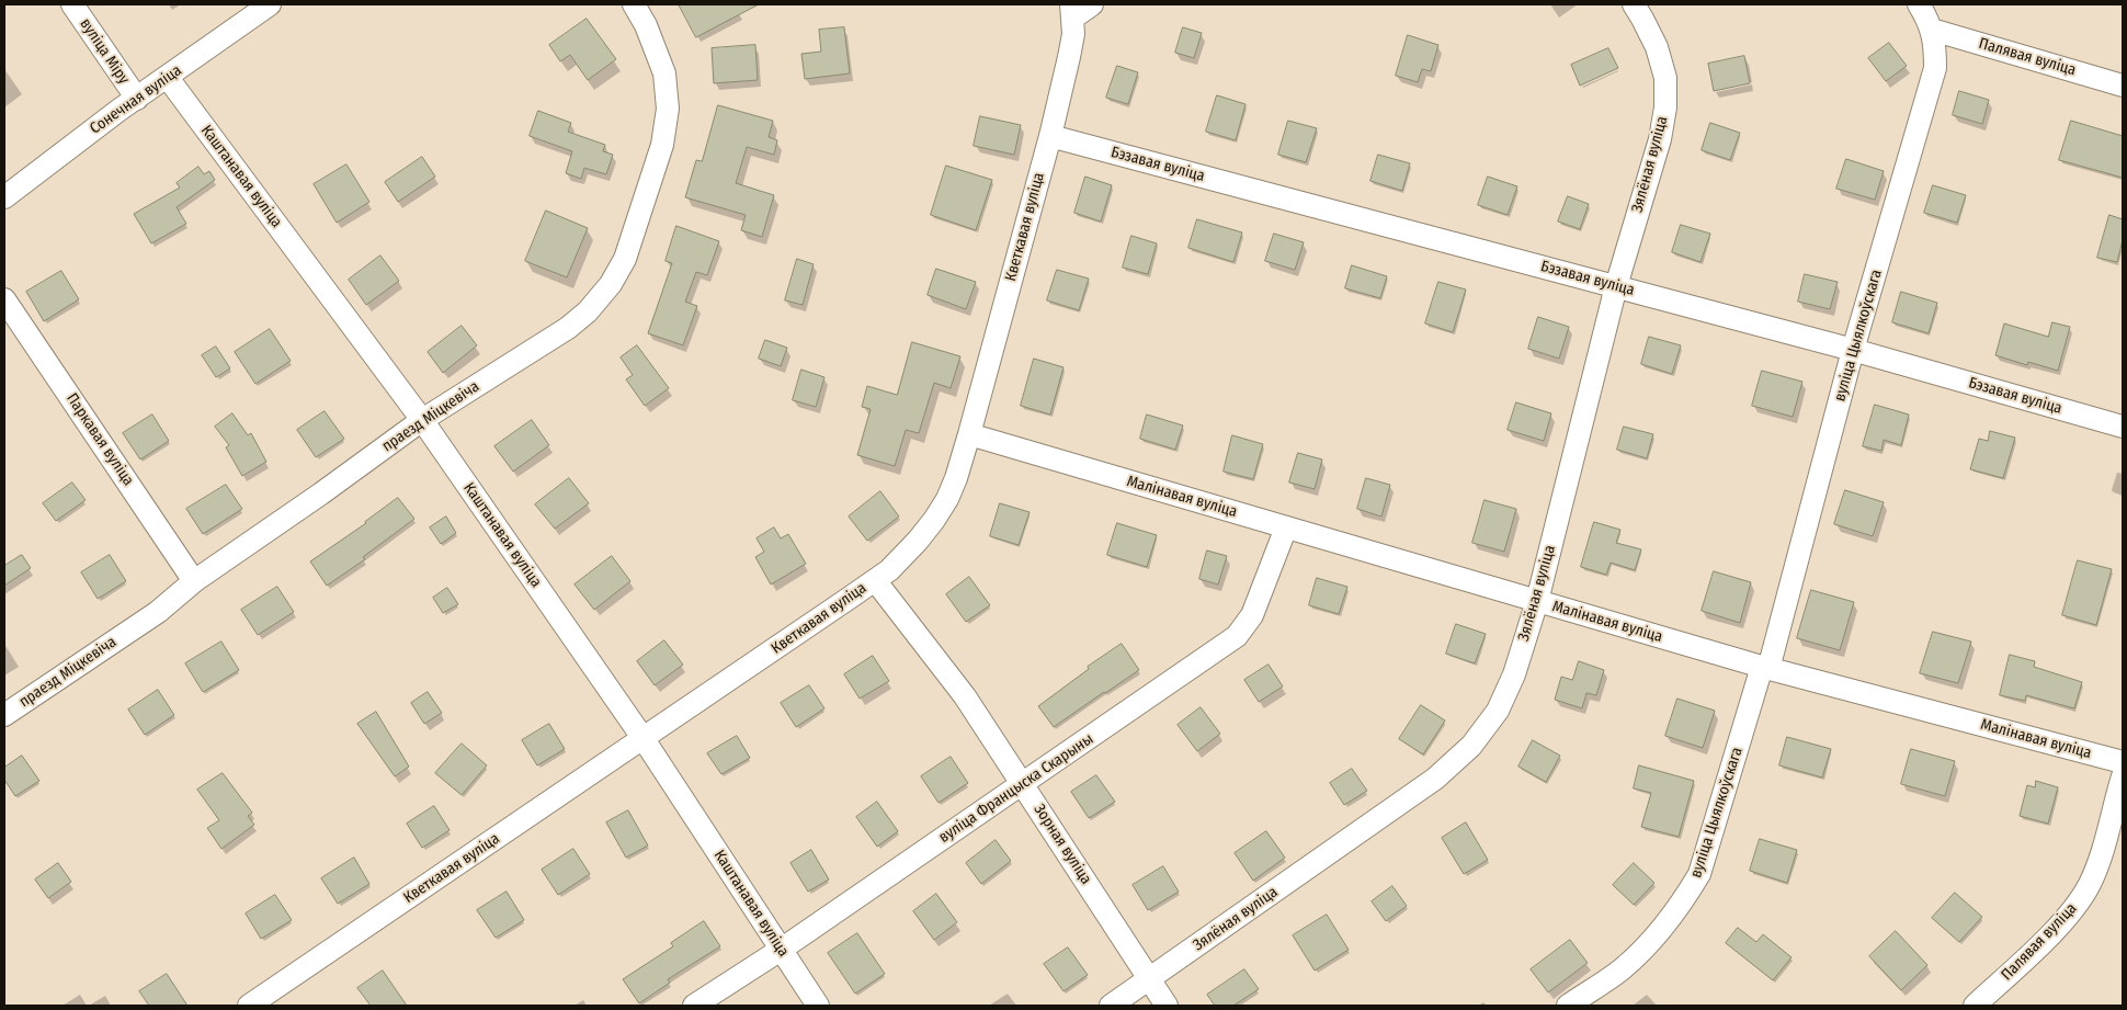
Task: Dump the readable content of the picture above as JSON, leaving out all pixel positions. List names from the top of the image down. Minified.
{"streets":{"street":["вуліца Міру","Палявая вуліца","Сонечная вуліца","Бэзавая вуліца","Зялёная вуліца","Каштанавая вуліца","Кветкавая вуліца","вуліца Цыялкоўскага","праезд Міцкевіча","Паркавая вуліца","Малінавая вуліца","вуліца Францыска Скарыны","Зорная вуліца"]},"crossings":[["вуліца Міру","Сонечная вуліца"],["Палявая вуліца","вуліца Цыялкоўскага"],["Сонечная вуліца","Каштанавая вуліца"],["Бэзавая вуліца","Зялёная вуліца"],["Бэзавая вуліца","Кветкавая вуліца"],["Бэзавая вуліца","вуліца Цыялкоўскага"],["Зялёная вуліца","Малінавая вуліца"],["Зялёная вуліца","Зорная вуліца"],["Каштанавая вуліца","Кветкавая вуліца"],["Каштанавая вуліца","праезд Міцкевіча"],["Каштанавая вуліца","вуліца Францыска Скарыны"],["Кветкавая вуліца","Малінавая вуліца"],["Кветкавая вуліца","Зорная вуліца"],["вуліца Цыялкоўскага","Малінавая вуліца"],["праезд Міцкевіча","Паркавая вуліца"],["Малінавая вуліца","вуліца Францыска Скарыны"],["вуліца Францыска Скарыны","Зорная вуліца"]]}
